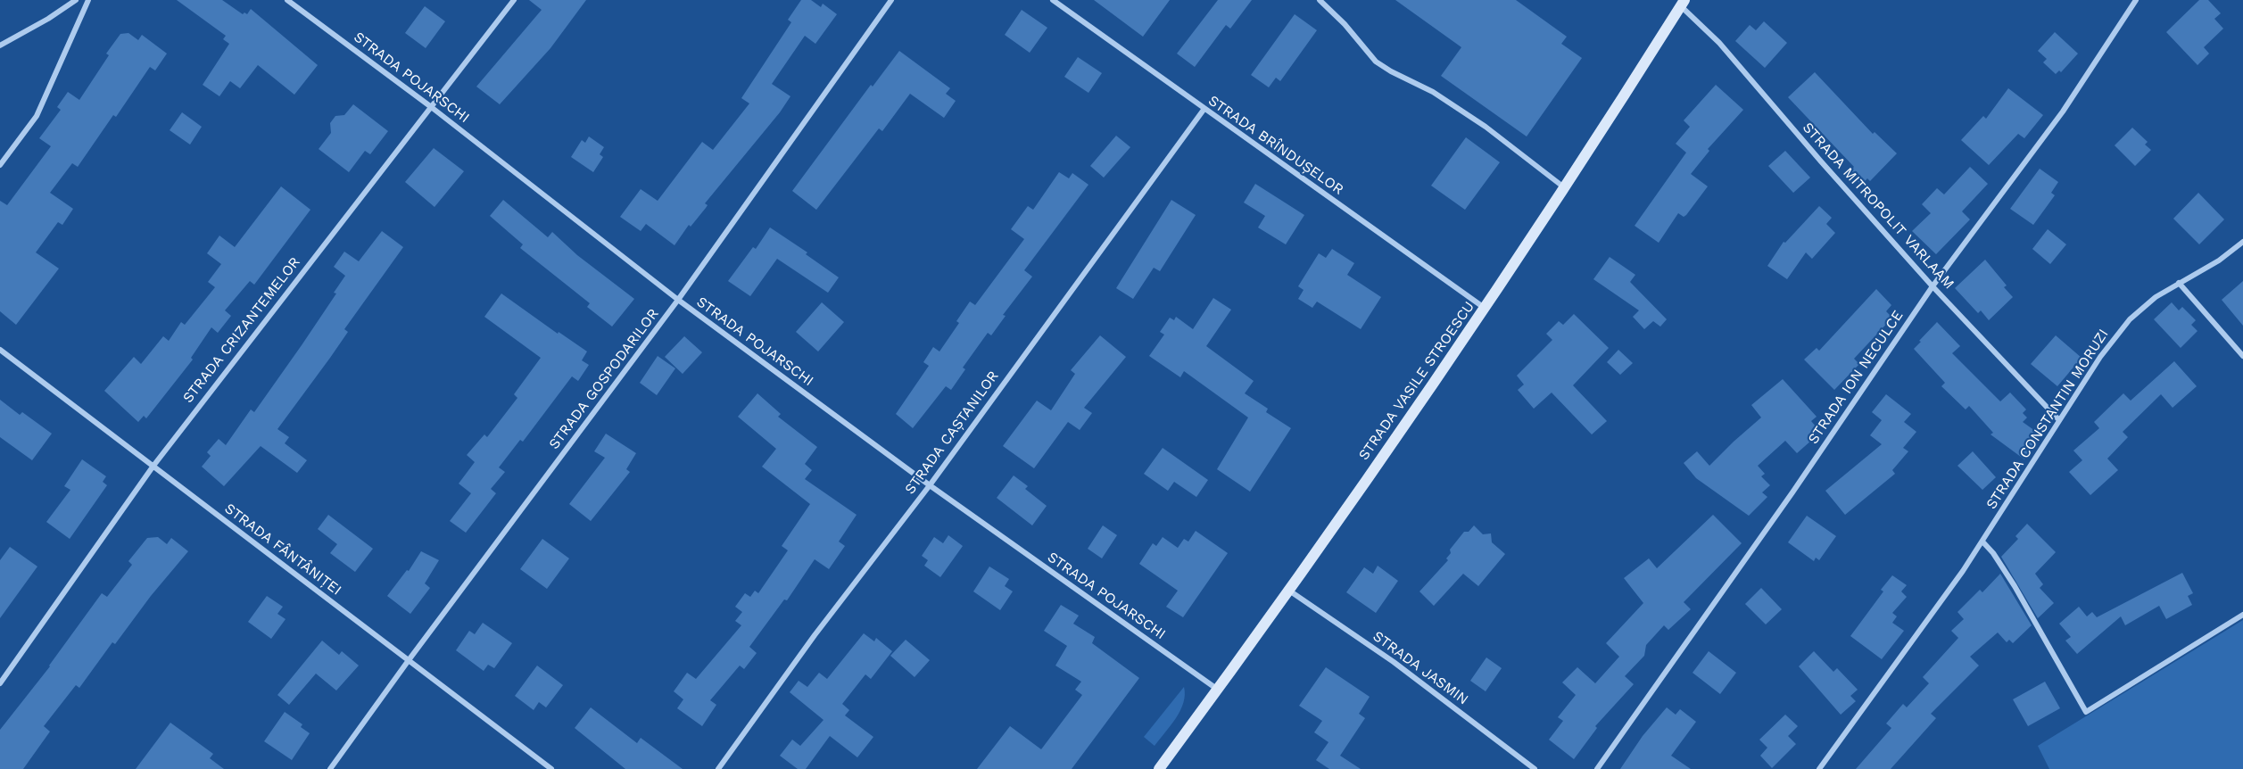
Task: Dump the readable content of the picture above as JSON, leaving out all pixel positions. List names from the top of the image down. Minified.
{"streets":{"main road":["STRADA VASILE STROESCU"],"street":["STRADA POJARSCHI","STRADA BRÎNDUȘELOR","STRADA MITROPOLIT VARLAAM","STRADA CRIZANTEMELOR","STRADA ION NECULCE","STRADA GOSPODARILOR","STRADA CONSTANTIN MORUZI","STRADA CAȘTANILOR","STRADA FÂNTÂNIȚEI","STRADA JASMIN"]},"crossings":[["STRADA POJARSCHI","STRADA CRIZANTEMELOR"],["STRADA POJARSCHI","STRADA GOSPODARILOR"],["STRADA POJARSCHI","STRADA VASILE STROESCU"],["STRADA POJARSCHI","STRADA CAȘTANILOR"],["STRADA BRÎNDUȘELOR","STRADA VASILE STROESCU"],["STRADA BRÎNDUȘELOR","STRADA CAȘTANILOR"],["STRADA MITROPOLIT VARLAAM","STRADA ION NECULCE"],["STRADA MITROPOLIT VARLAAM","STRADA VASILE STROESCU"],["STRADA MITROPOLIT VARLAAM","STRADA CONSTANTIN MORUZI"],["STRADA CRIZANTEMELOR","STRADA FÂNTÂNIȚEI"],["STRADA GOSPODARILOR","STRADA FÂNTÂNIȚEI"],["STRADA VASILE STROESCU","STRADA JASMIN"]]}
